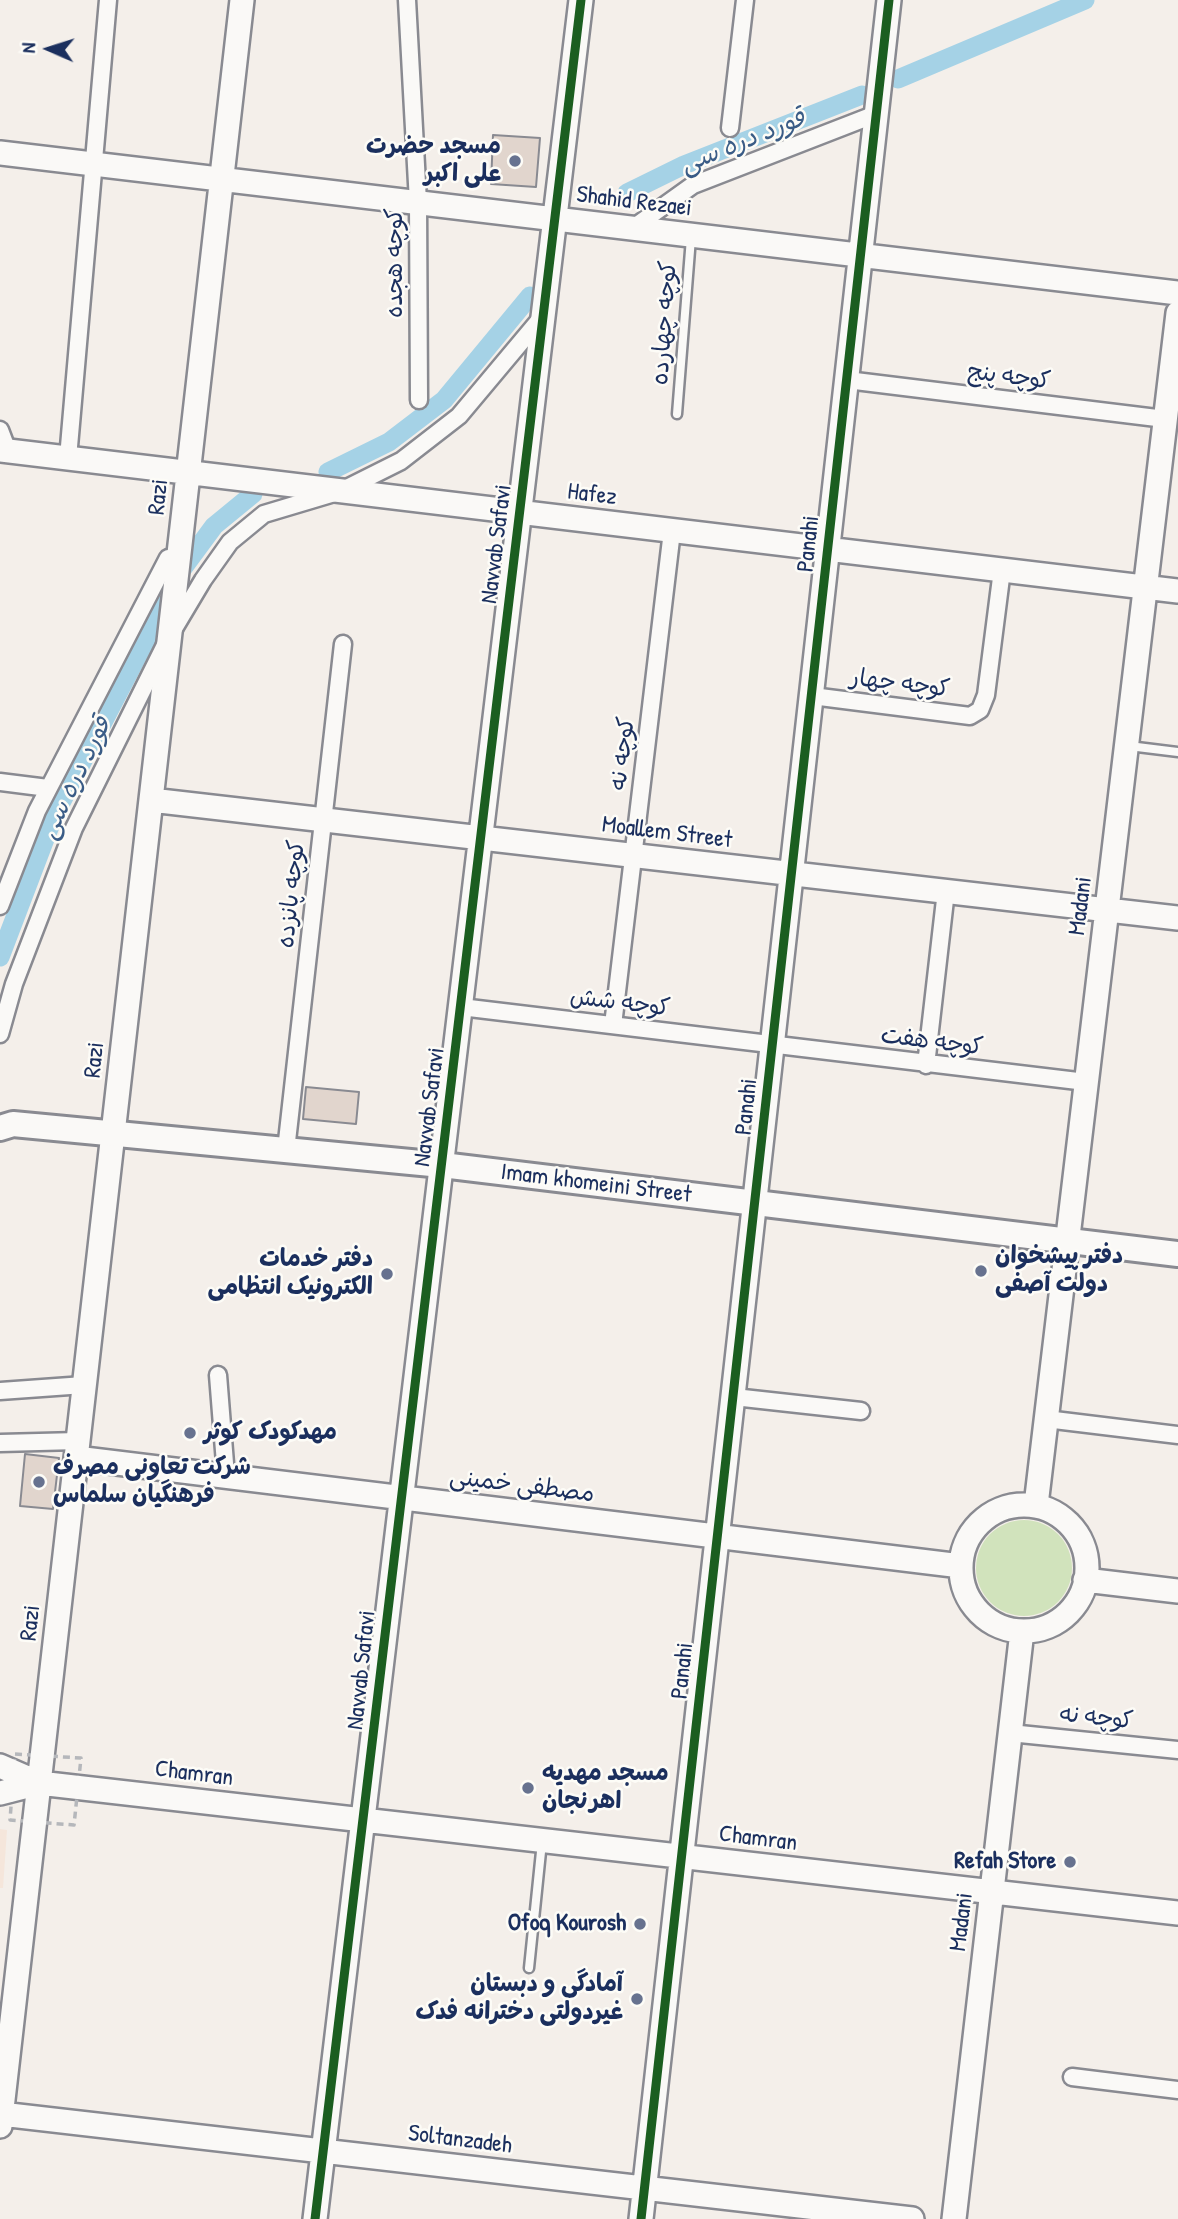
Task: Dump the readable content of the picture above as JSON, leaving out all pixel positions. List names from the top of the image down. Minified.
{"streets":{"main road":["Imam khomeini Street"],"street":["Shahid Rezaei","کوچه هجده","کوچه پنج","Hafez","Razi","Navvab Safavi","Panahi","کوچه چهار","کوچه نه","Moallem Street","کوچه پانزده","Madani","کوچه شش","کوچه هفت","مصطفی خمینی","Chamran","Soltanzadeh"],"lane":["کوچه چهارده"]},"crossings":[["Shahid Rezaei","کوچه هجده"],["Shahid Rezaei","کوچه چهارده"],["Shahid Rezaei","Razi"],["Shahid Rezaei","Navvab Safavi"],["Shahid Rezaei","Panahi"],["کوچه پنج","Panahi"],["کوچه پنج","Madani"],["Hafez","Razi"],["Hafez","Navvab Safavi"],["Hafez","Panahi"],["Hafez","کوچه چهار"],["Hafez","کوچه نه"],["Hafez","Madani"],["Razi","Moallem Street"],["Razi","Imam khomeini Street"],["Razi","مصطفی خمینی"],["Razi","Chamran"],["Razi","Soltanzadeh"],["Navvab Safavi","Moallem Street"],["Navvab Safavi","کوچه شش"],["Navvab Safavi","Imam khomeini Street"],["Navvab Safavi","مصطفی خمینی"],["Navvab Safavi","Chamran"],["Navvab Safavi","Soltanzadeh"],["Panahi","کوچه چهار"],["Panahi","Moallem Street"],["Panahi","کوچه شش"],["Panahi","کوچه هفت"],["Panahi","Imam khomeini Street"],["Panahi","مصطفی خمینی"],["Panahi","Chamran"],["Panahi","Soltanzadeh"],["کوچه نه","Moallem Street"],["کوچه نه","Madani"],["کوچه نه","کوچه شش"],["Moallem Street","کوچه پانزده"],["Moallem Street","Madani"],["کوچه پانزده","Imam khomeini Street"],["Madani","کوچه هفت"],["Madani","Imam khomeini Street"],["Madani","مصطفی خمینی"],["Madani","Chamran"],["کوچه شش","کوچه هفت"]],"water":["قورد دره سی"],"places":["مسجد حضرت علی اکبر","دفتر پیشخوان دولت آصفی","دفتر خدمات الکترونیک انتظامی","مهدکودک کوثر","شرکت تعاونی مصرف فرهنگیان سلماس","مسجد مهدیه اهرنجان","Refah Store","Ofoq Kourosh","آمادگی و دبستان غیردولتی دخترانه فدک"],"north":"left"}
